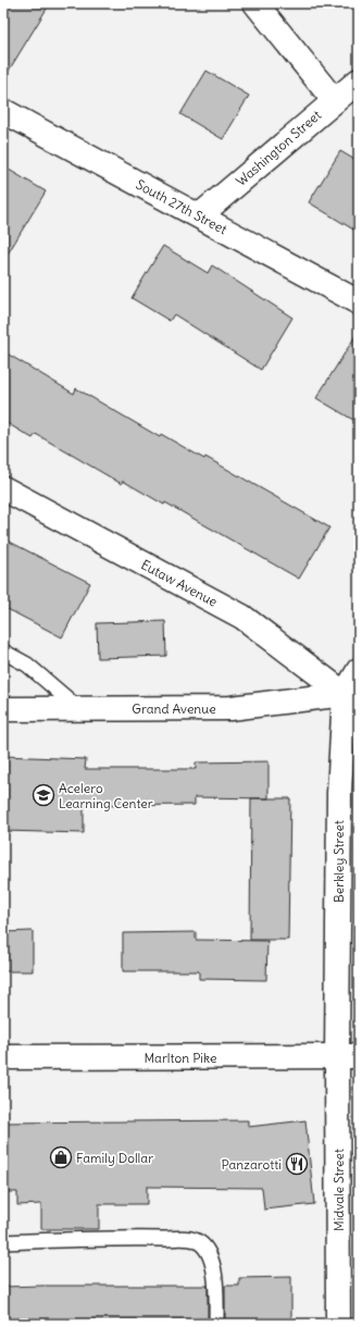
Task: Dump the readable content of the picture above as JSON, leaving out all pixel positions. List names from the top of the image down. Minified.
{"streets":{"street":["Washington Street","South 27th Street","Eutaw Avenue","Grand Avenue","Berkley Street","Marlton Pike","Midvale Street"]},"crossings":[["Washington Street","South 27th Street"],["Eutaw Avenue","Grand Avenue"],["Eutaw Avenue","Berkley Street"],["Grand Avenue","Berkley Street"],["Berkley Street","Marlton Pike"],["Berkley Street","Midvale Street"],["Marlton Pike","Midvale Street"]],"places":{"school or university":["Acelero Learning Center"],"shop":["Family Dollar"],"restaurant":["Panzarotti"]}}
